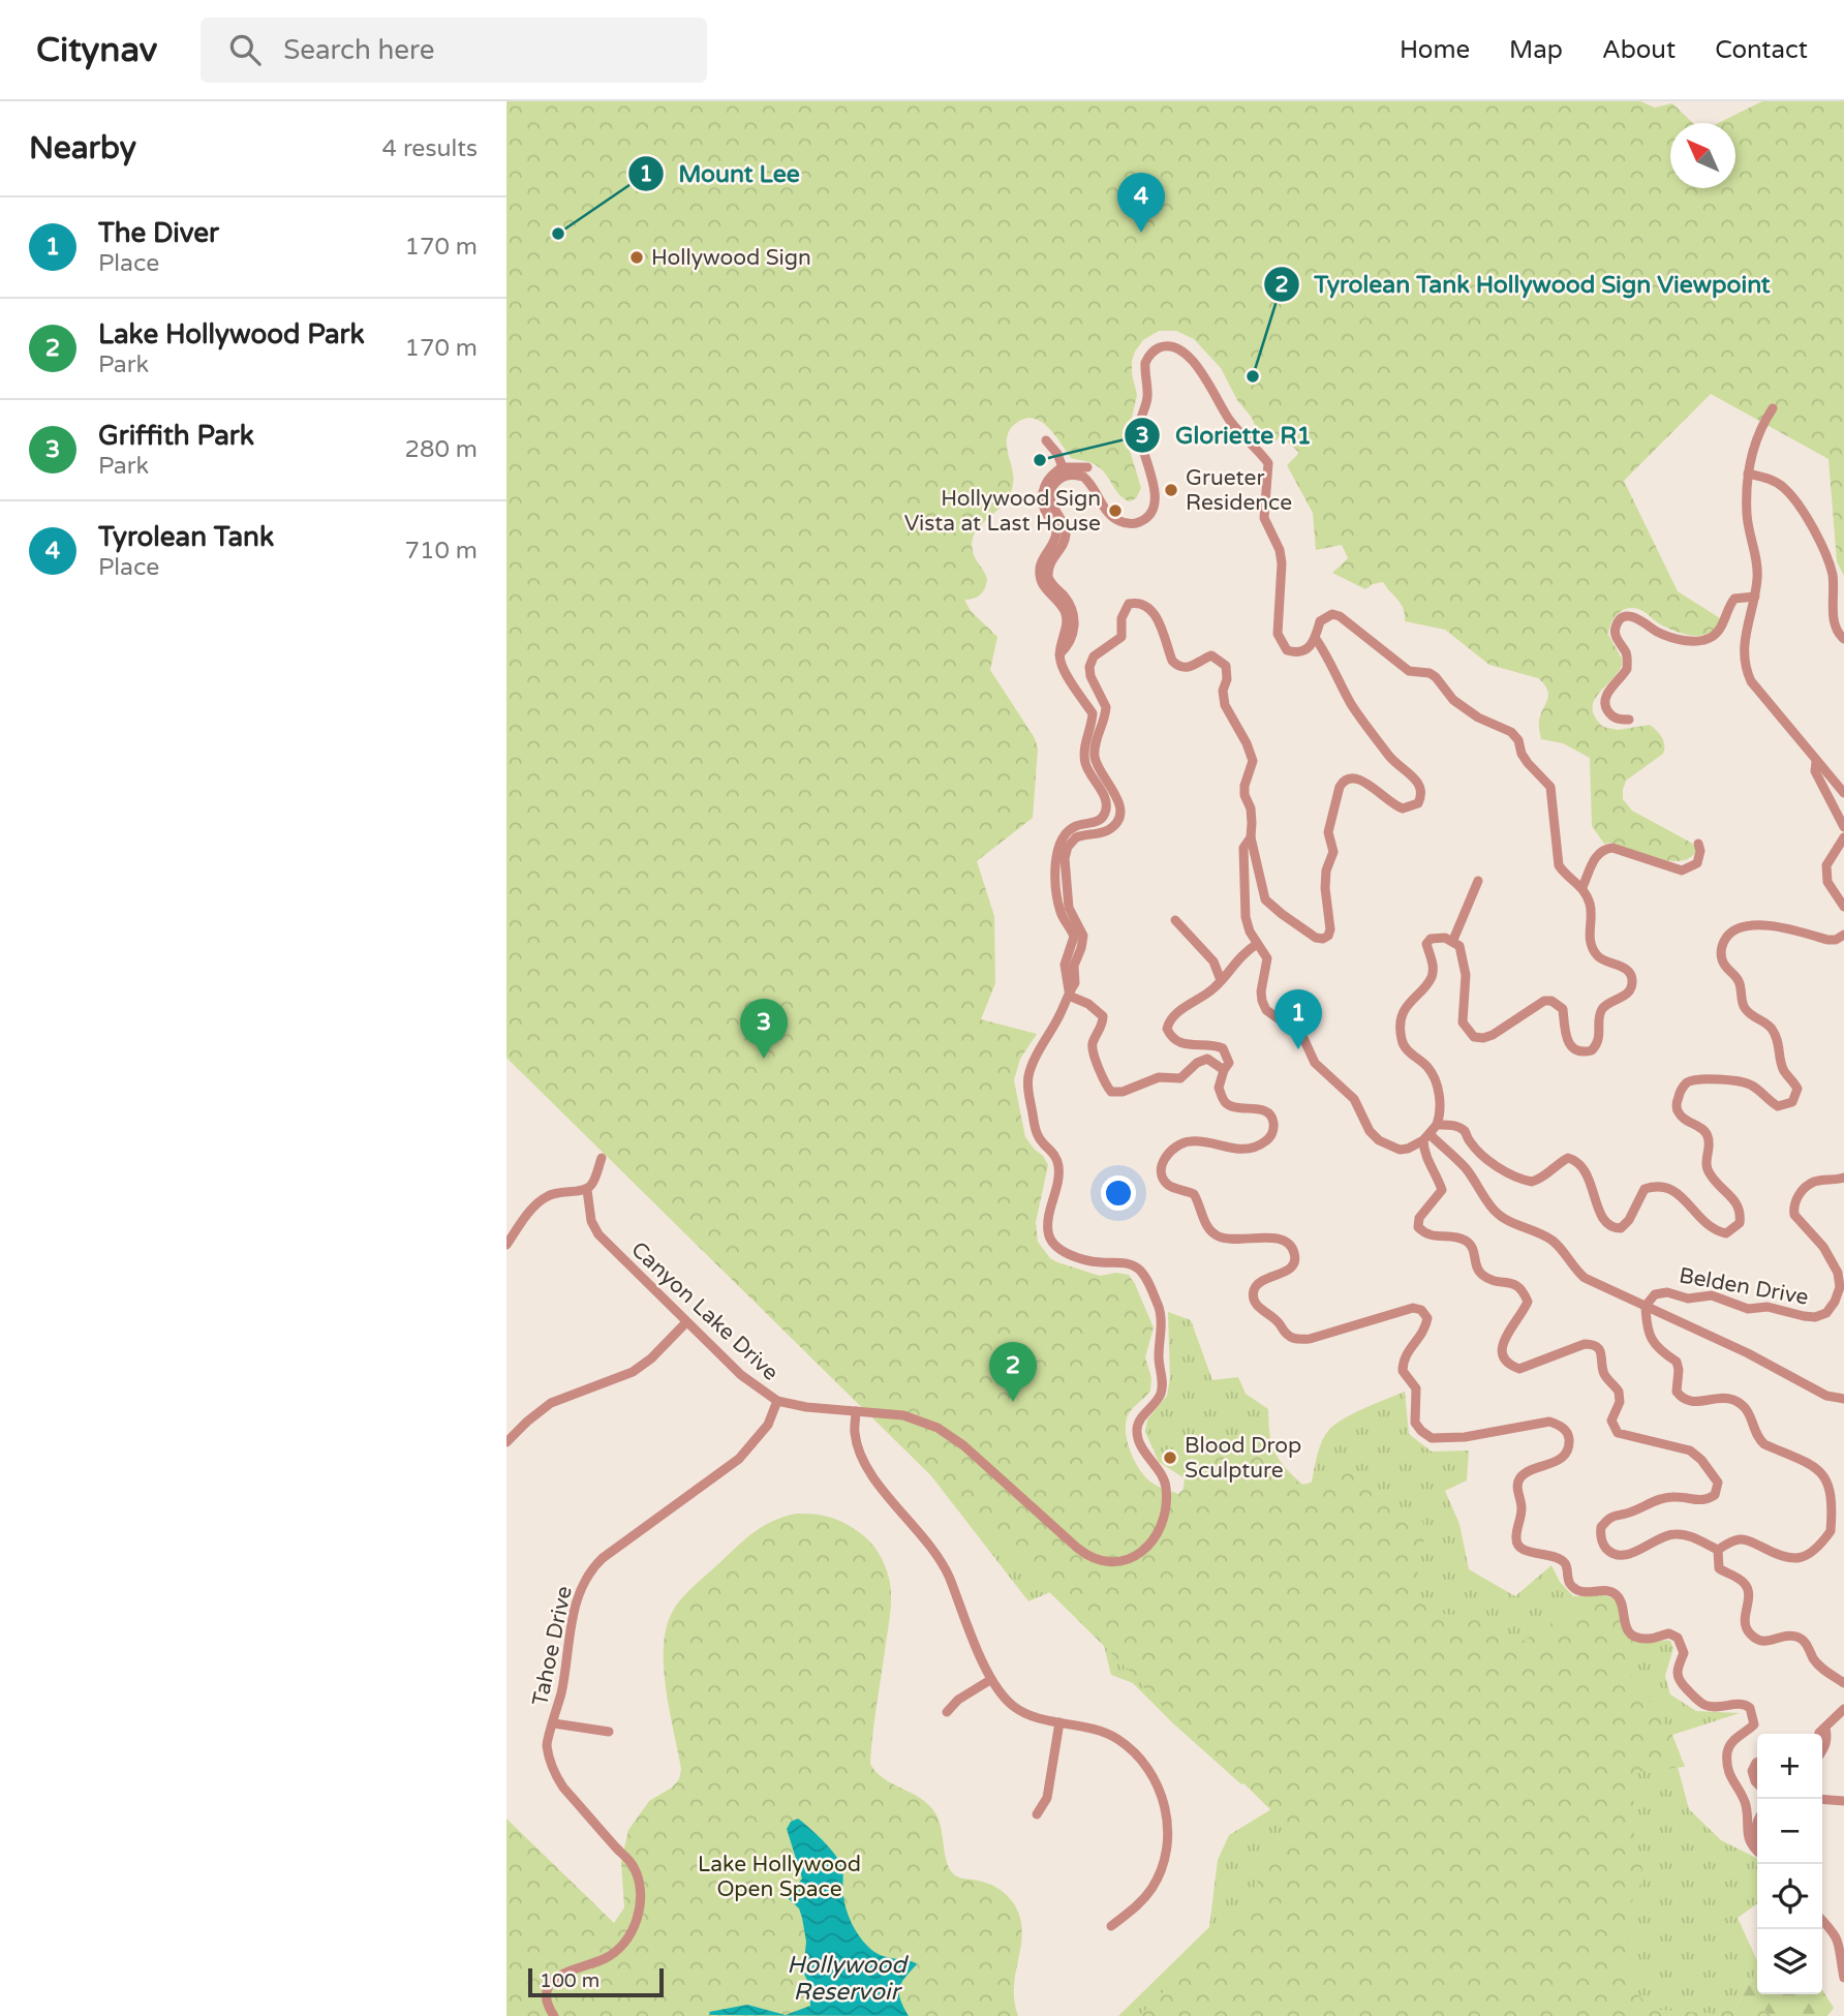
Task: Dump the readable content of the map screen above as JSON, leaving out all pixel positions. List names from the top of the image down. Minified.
{"streets":{"street":["Belden Drive","Canyon Lake Drive","Tahoe Drive"]},"crossings":[["Canyon Lake Drive","Tahoe Drive"]],"water":["Hollywood Reservoir"],"parks":["Lake Hollywood Open Space"],"places":["Mount Lee","Hollywood Sign","Tyrolean Tank Hollywood Sign Viewpoint","Gloriette R1","Grueter Residence","Hollywood Sign Vista at Last House","Blood Drop Sculpture"],"scale_bar":"100 m","north":"top left","page":{"header":"Citynav","search":"Search here","nav":["Home","Map","About","Contact"],"heading":["Nearby","4 results"],"pins":["4","1","3","2"],"list":[{"mark":"1","name":"The Diver","note":"Place","value":"170 m"},{"mark":"2","name":"Lake Hollywood Park","note":"Park","value":"170 m"},{"mark":"3","name":"Griffith Park","note":"Park","value":"280 m"},{"mark":"4","name":"Tyrolean Tank","note":"Place","value":"710 m"}],"map_buttons":["+","−"],"scale":"100 m"}}
